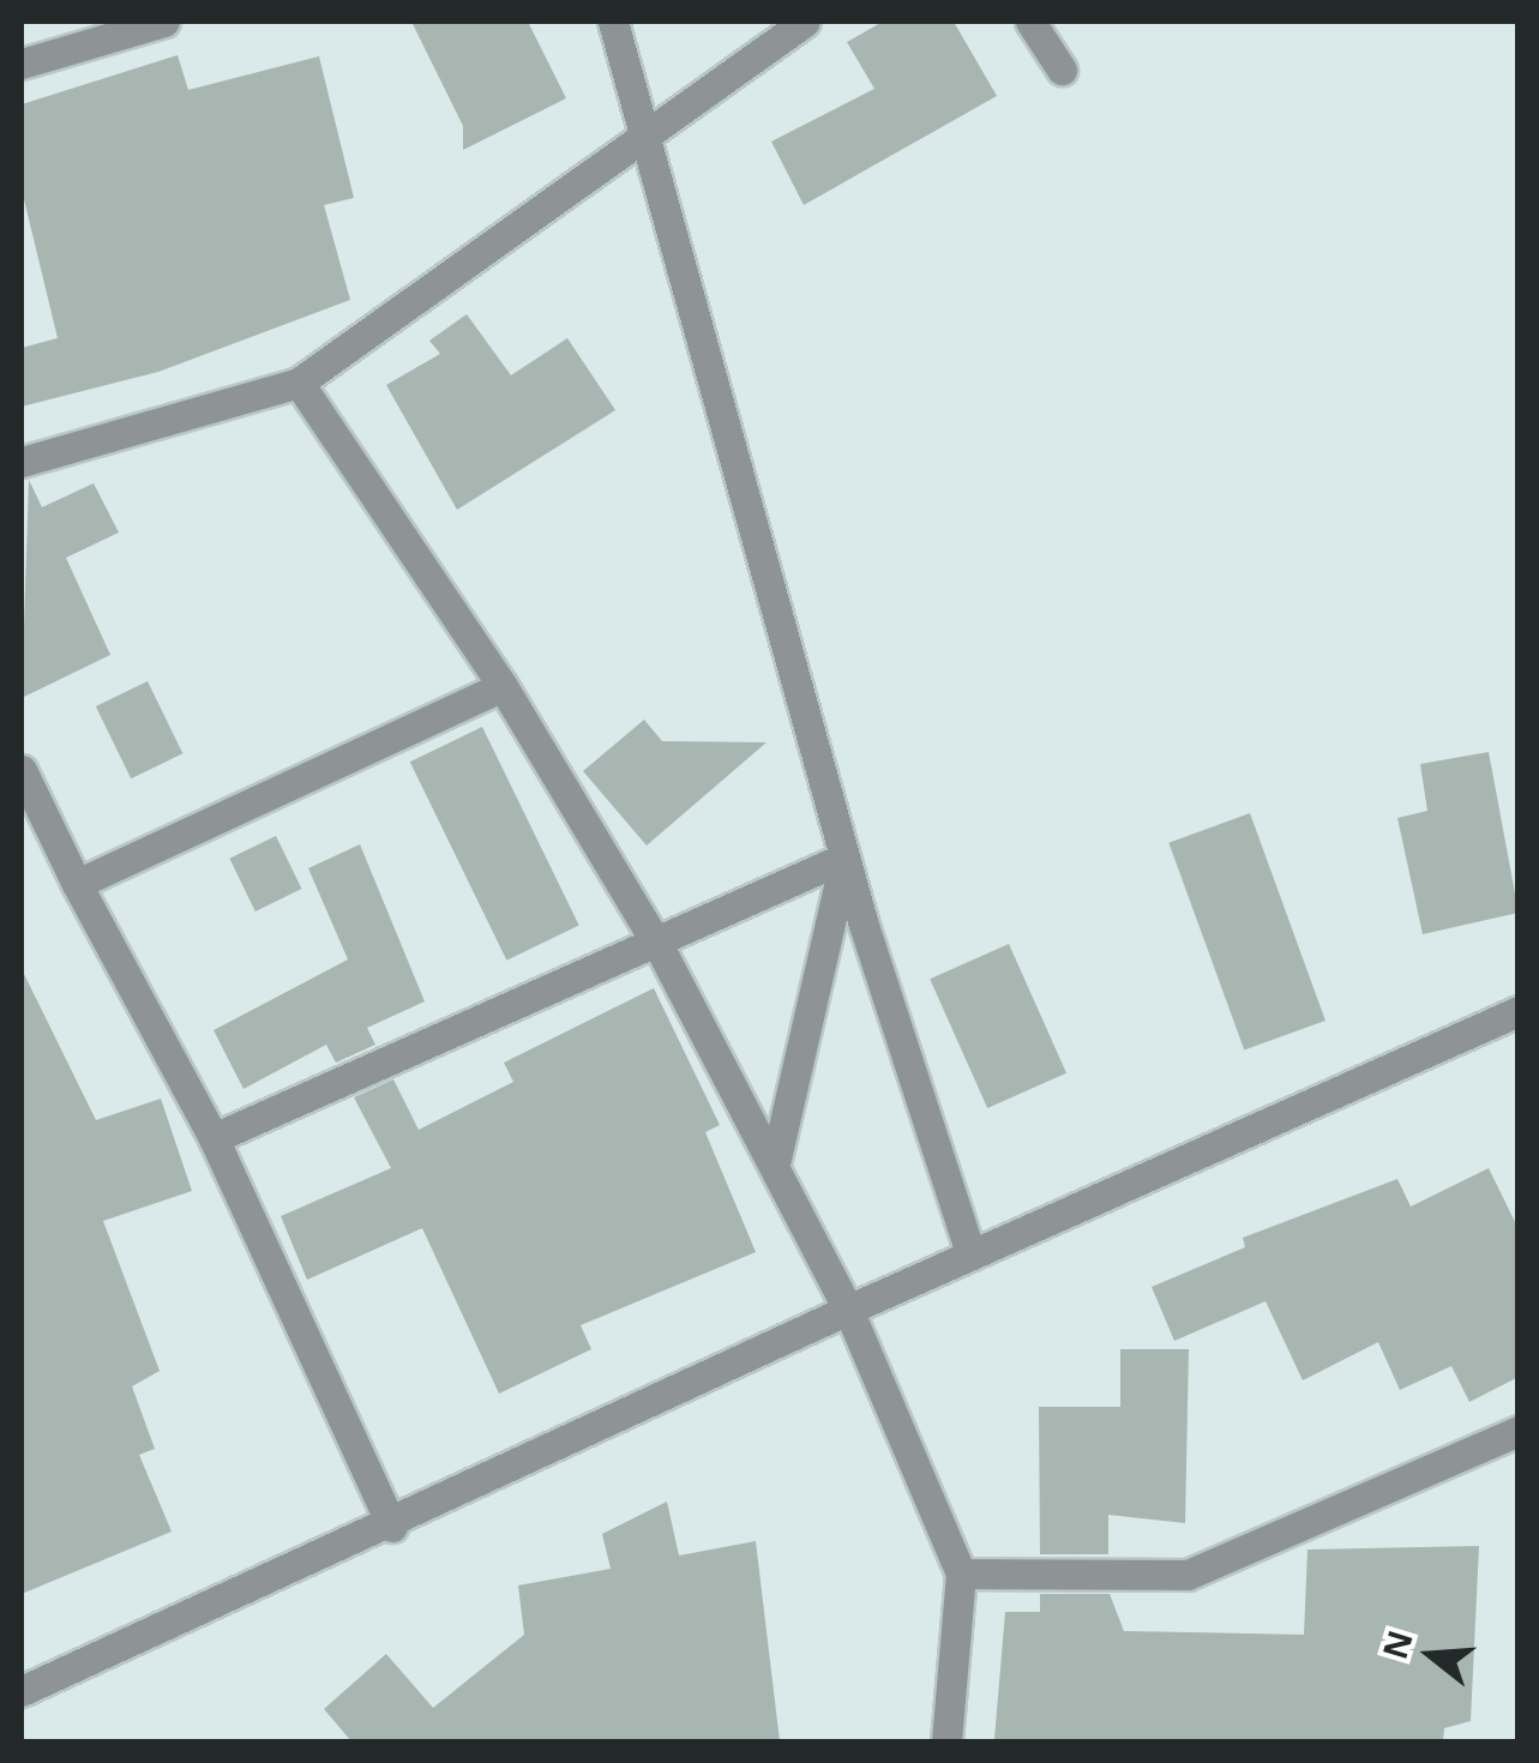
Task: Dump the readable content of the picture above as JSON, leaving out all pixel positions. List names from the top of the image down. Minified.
{"north":"left"}
